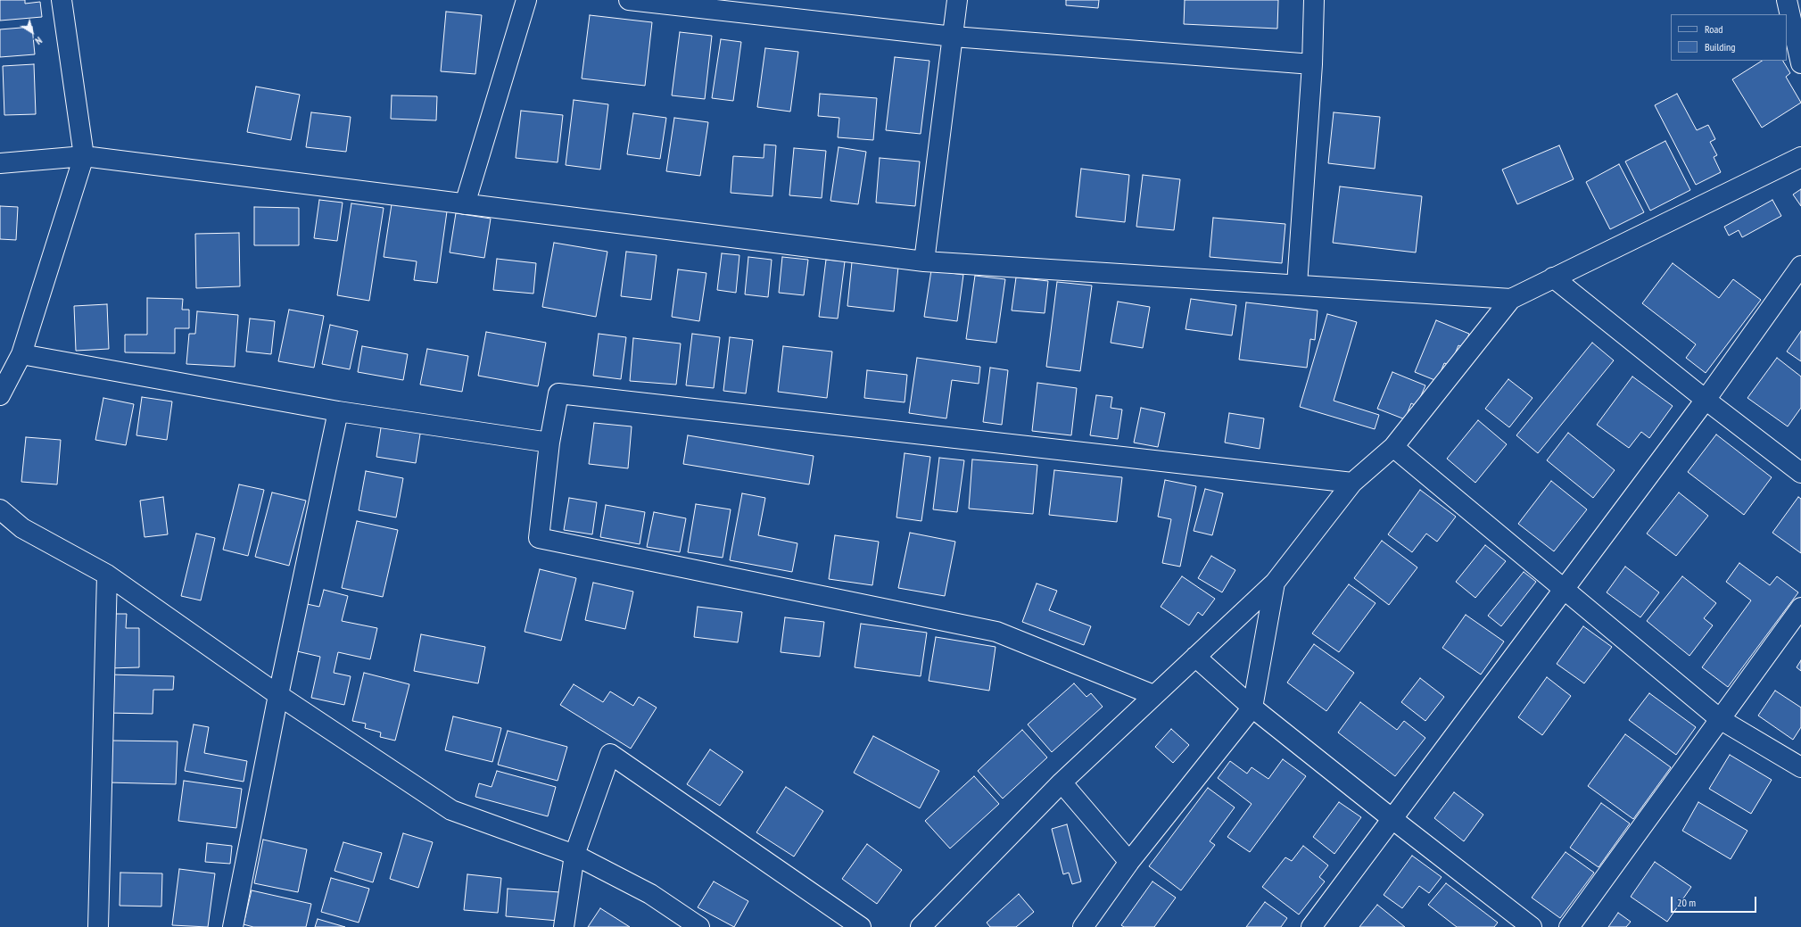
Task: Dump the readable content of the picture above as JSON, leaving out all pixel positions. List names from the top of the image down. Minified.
{"legend":["Road","Building"],"scale_bar":"20 m","north":"bottom right"}
